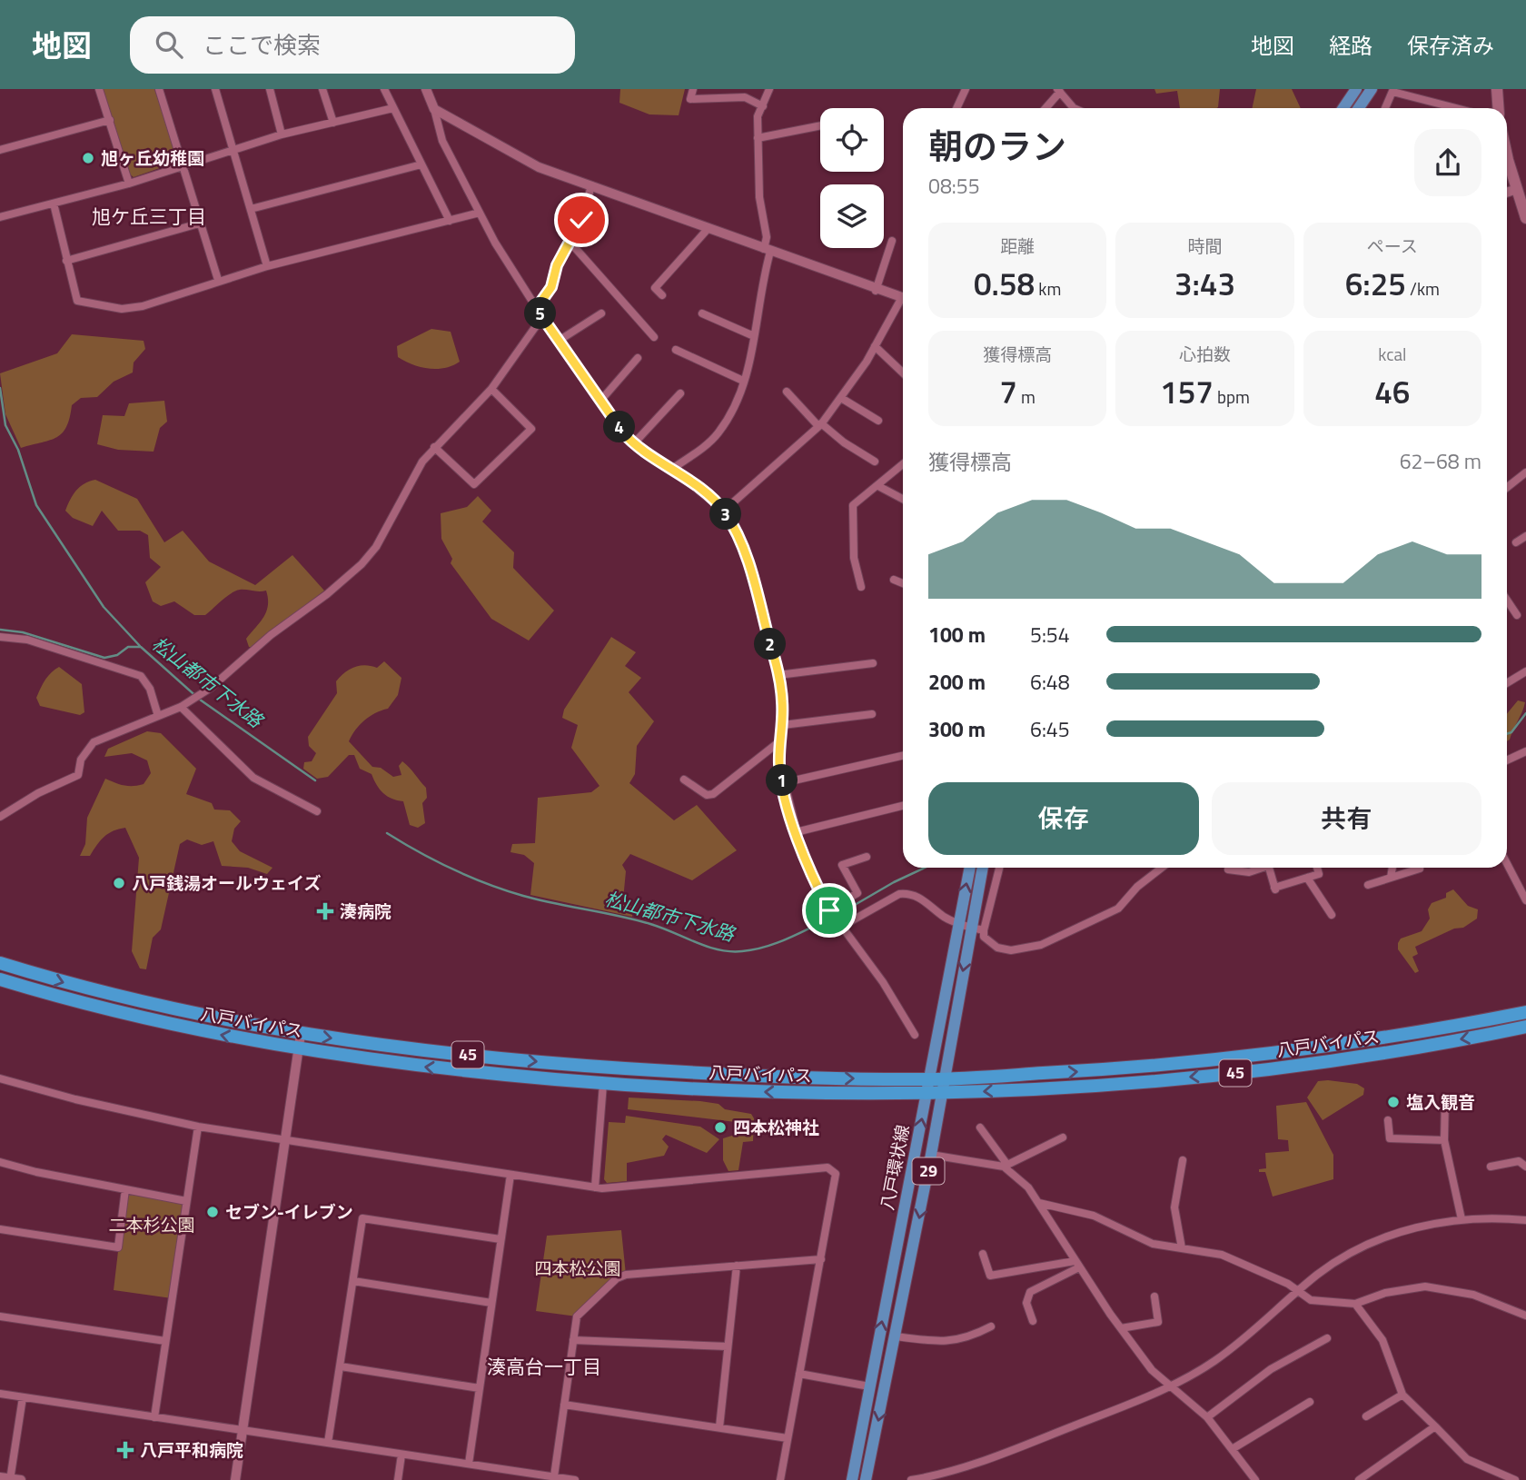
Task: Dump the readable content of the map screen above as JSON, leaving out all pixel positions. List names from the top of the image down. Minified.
{"streets":{"highway":["八戸バイパス","45"],"main road":["八戸環状線","29"]},"crossings":[["八戸バイパス","八戸環状線"]],"districts":["旭ケ丘三丁目","湊高台一丁目"],"water":["松山都市下水路"],"parks":["二本杉公園","四本松公園"],"places":{"other":["旭ヶ丘幼稚園","八戸銭湯オールウェイズ","塩入観音","四本松神社","セブン-イレブン"],"health":["湊病院","八戸平和病院"]},"page":{"header":"地図","search":"ここで検索","nav":["地図","経路","保存済み"],"heading":["朝のラン","08:55"],"stats":[["距離","0.58 km"],["時間","3:43"],["ペース","6:25 /km"],["獲得標高","7 m"],["心拍数","157 bpm"],["kcal","46"]],"pins":["5","4","3","2","1"],"chart":["獲得標高","62–68 m"],"list":[{"name":"100 m","note":"5:54"},{"name":"200 m","note":"6:48"},{"name":"300 m","note":"6:45"}],"buttons":["保存","共有"]}}
